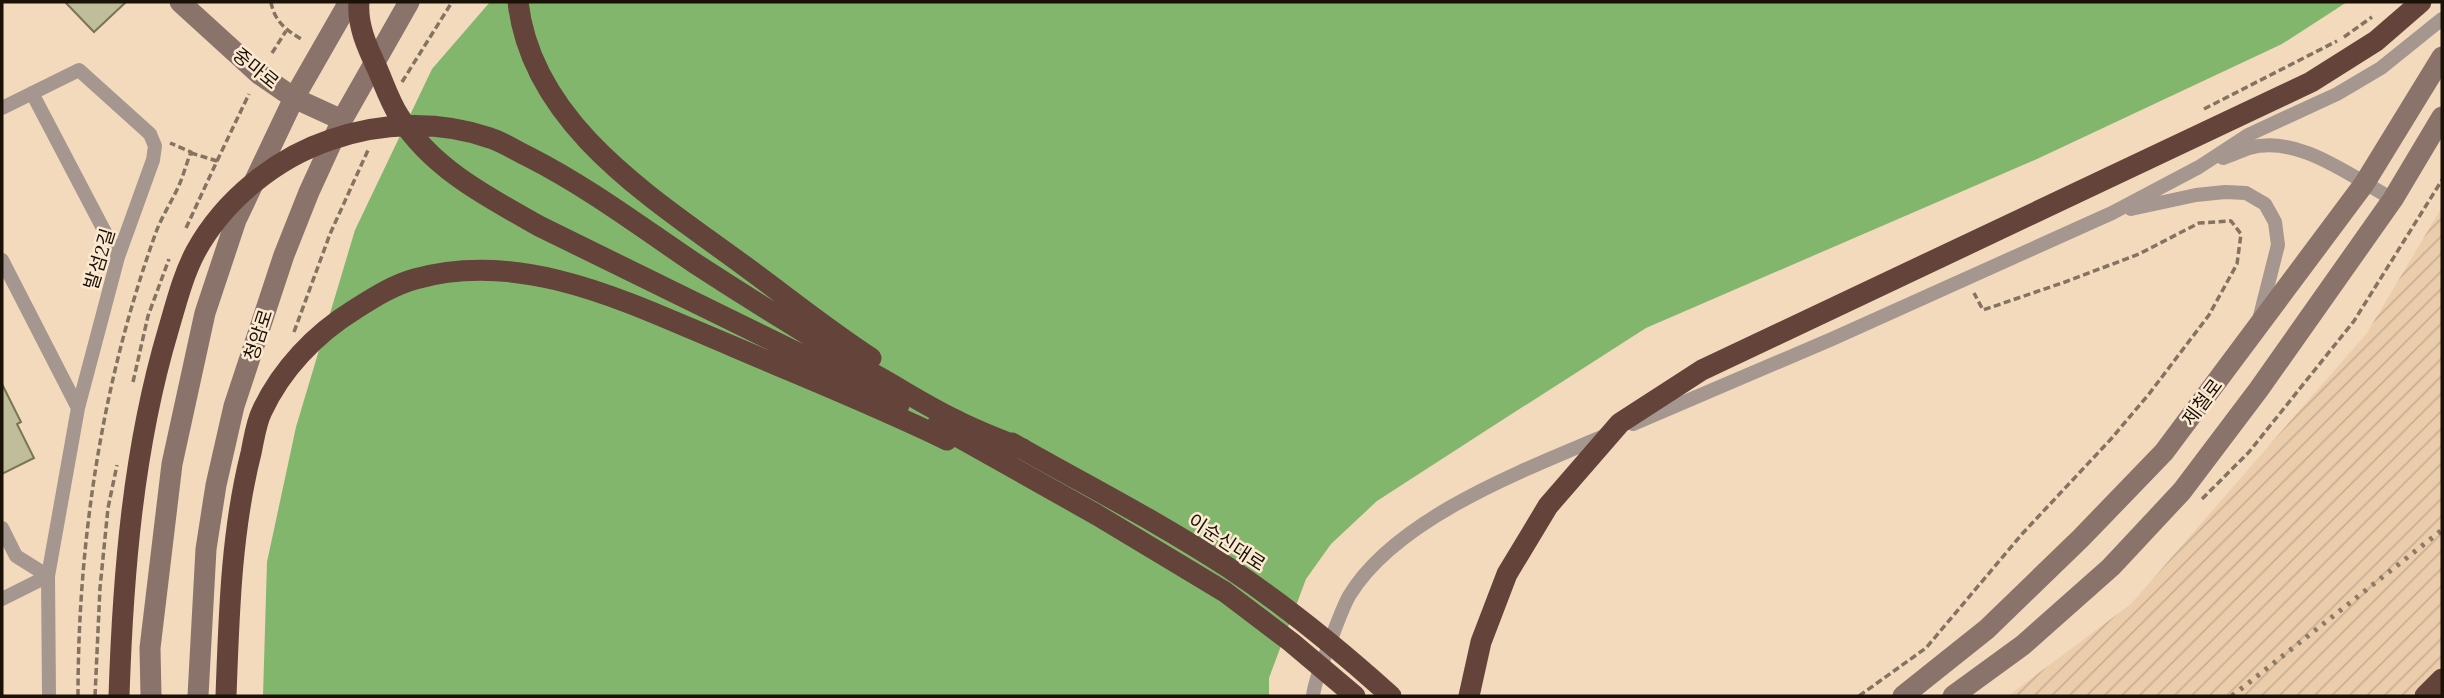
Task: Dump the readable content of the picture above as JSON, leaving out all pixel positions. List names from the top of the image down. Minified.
{"streets":{"highway":["이순신대로"],"main road":["중마로","청암로","제철로"],"street":["발섬2길"]},"crossings":[["중마로","청암로"]]}
